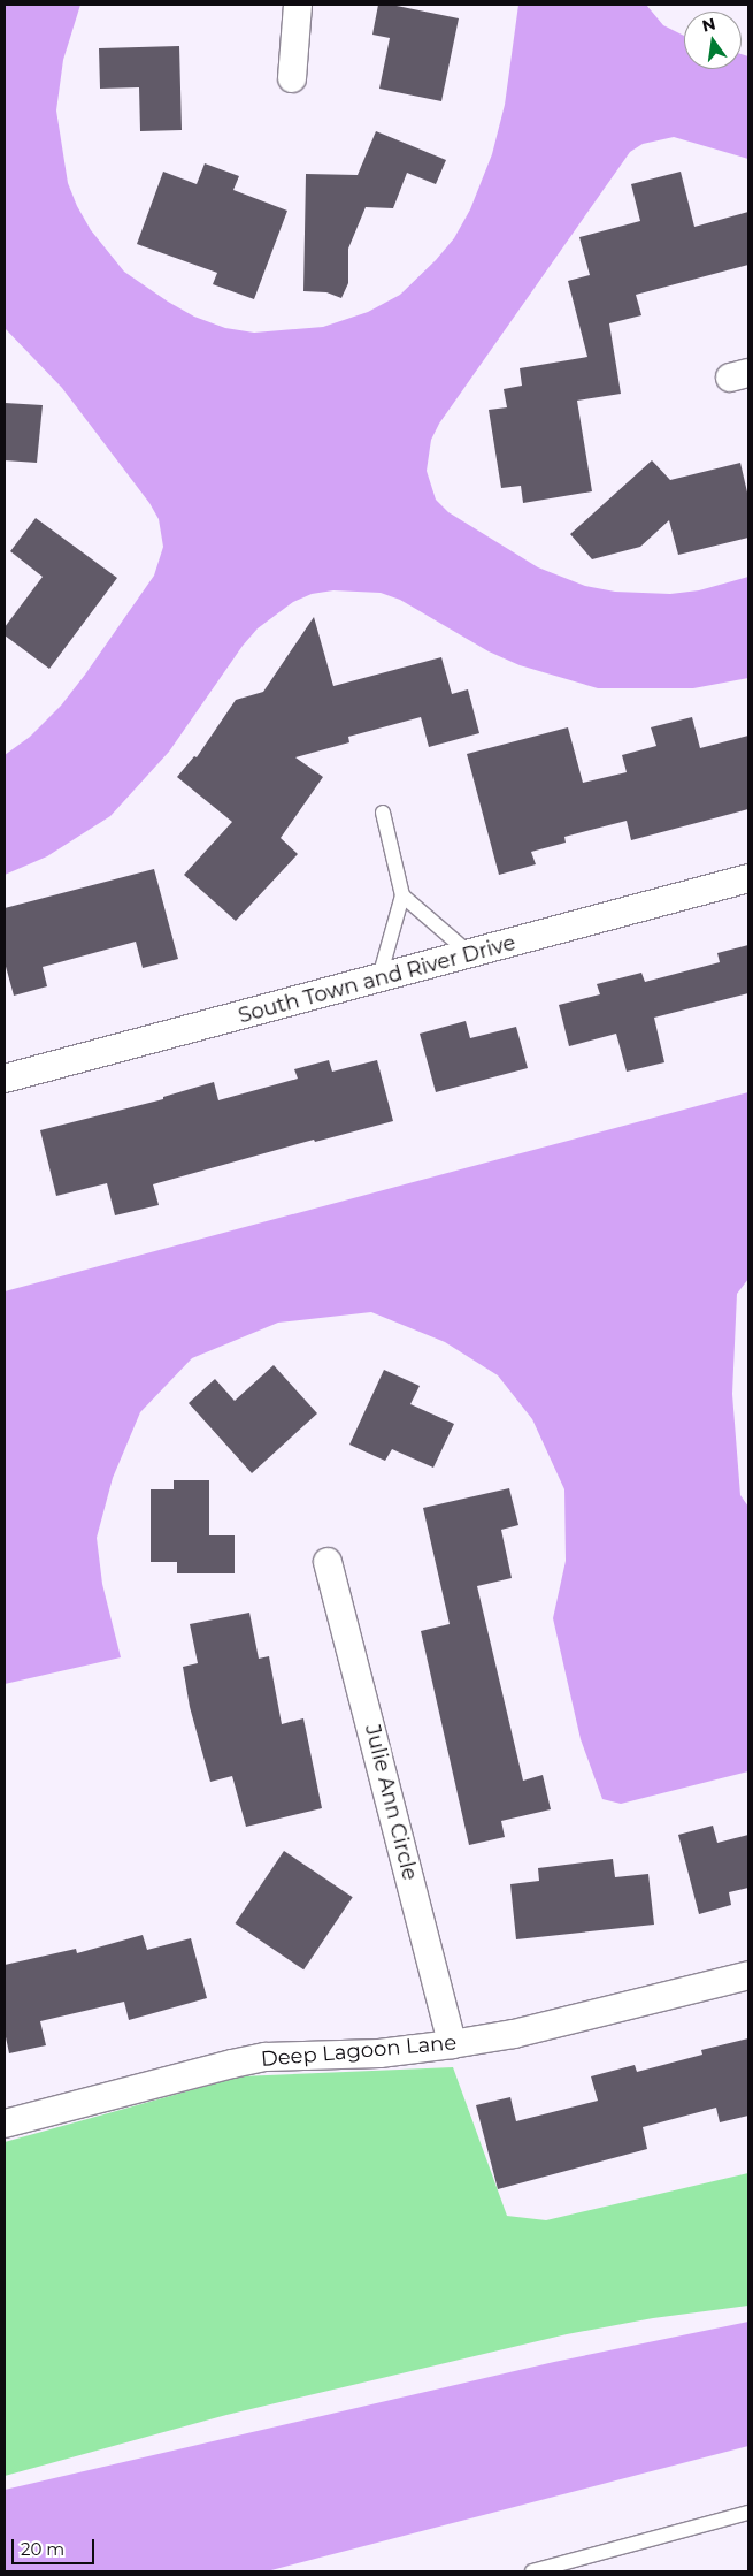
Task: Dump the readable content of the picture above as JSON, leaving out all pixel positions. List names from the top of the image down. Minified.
{"streets":{"street":["South Town and River Drive","Julie Ann Circle","Deep Lagoon Lane"]},"crossings":[["Julie Ann Circle","Deep Lagoon Lane"]],"scale_bar":"20 m","north":"top"}
